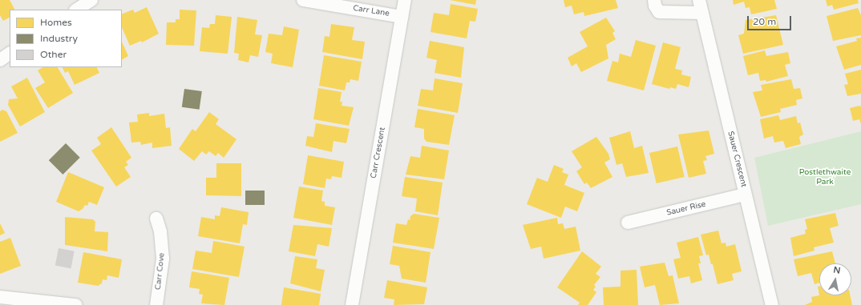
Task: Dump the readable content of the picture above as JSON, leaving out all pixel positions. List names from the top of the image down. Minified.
{"streets":{"street":["Carr Lane","Carr Crescent","Sauer Crescent","Sauer Rise","Carr Cove"]},"crossings":[["Carr Lane","Carr Crescent"],["Sauer Crescent","Sauer Rise"]],"parks":["Postlethwaite Park"],"legend":["Homes","Industry","Other"],"scale_bar":"20 m","north":"top"}
